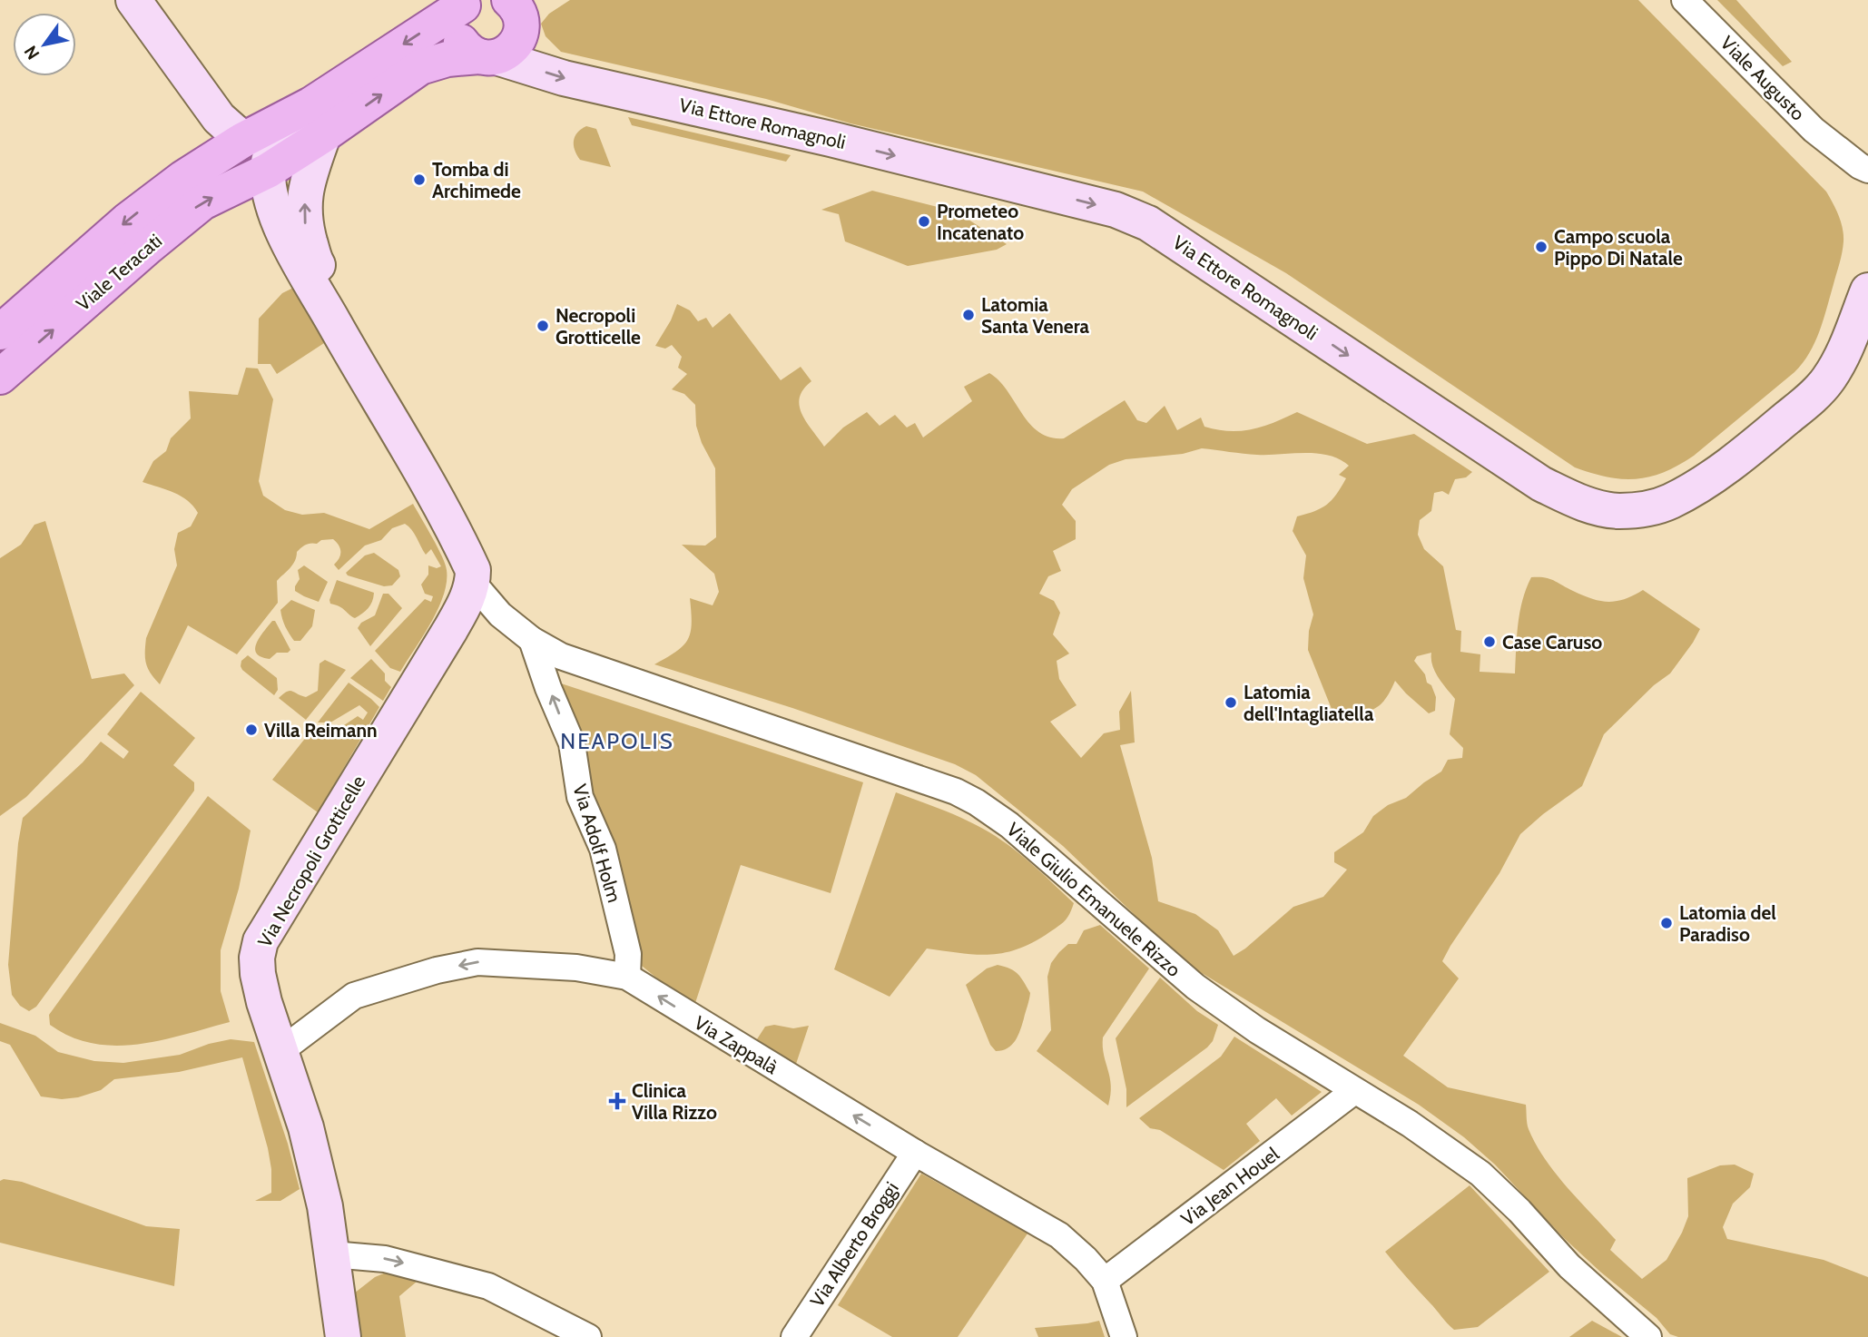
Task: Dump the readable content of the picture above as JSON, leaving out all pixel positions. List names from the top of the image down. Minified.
{"streets":{"main road":["Via Ettore Romagnoli","Viale Teracati","Via Necropoli Grotticelle"],"street":["Viale Augusto","Via Adolf Holm","Viale Giulio Emanuele Rizzo","Via Zappalà","Via Jean Houel","Via Alberto Broggi"]},"crossings":[["Via Adolf Holm","Viale Giulio Emanuele Rizzo"],["Via Adolf Holm","Via Zappalà"],["Via Necropoli Grotticelle","Viale Giulio Emanuele Rizzo"],["Via Necropoli Grotticelle","Via Zappalà"],["Viale Giulio Emanuele Rizzo","Via Jean Houel"],["Via Zappalà","Via Jean Houel"],["Via Zappalà","Via Alberto Broggi"]],"one_way":["Via Ettore Romagnoli","Via Adolf Holm","Via Zappalà"],"districts":["NEAPOLIS"],"places":{"other":["Tomba di Archimede","Prometeo Incatenato","Campo scuola Pippo Di Natale","Latomia Santa Venera","Necropoli Grotticelle","Case Caruso","Latomia dell'Intagliatella","Villa Reimann","Latomia del Paradiso"],"health":["Clinica Villa Rizzo"]},"north":"bottom left"}
